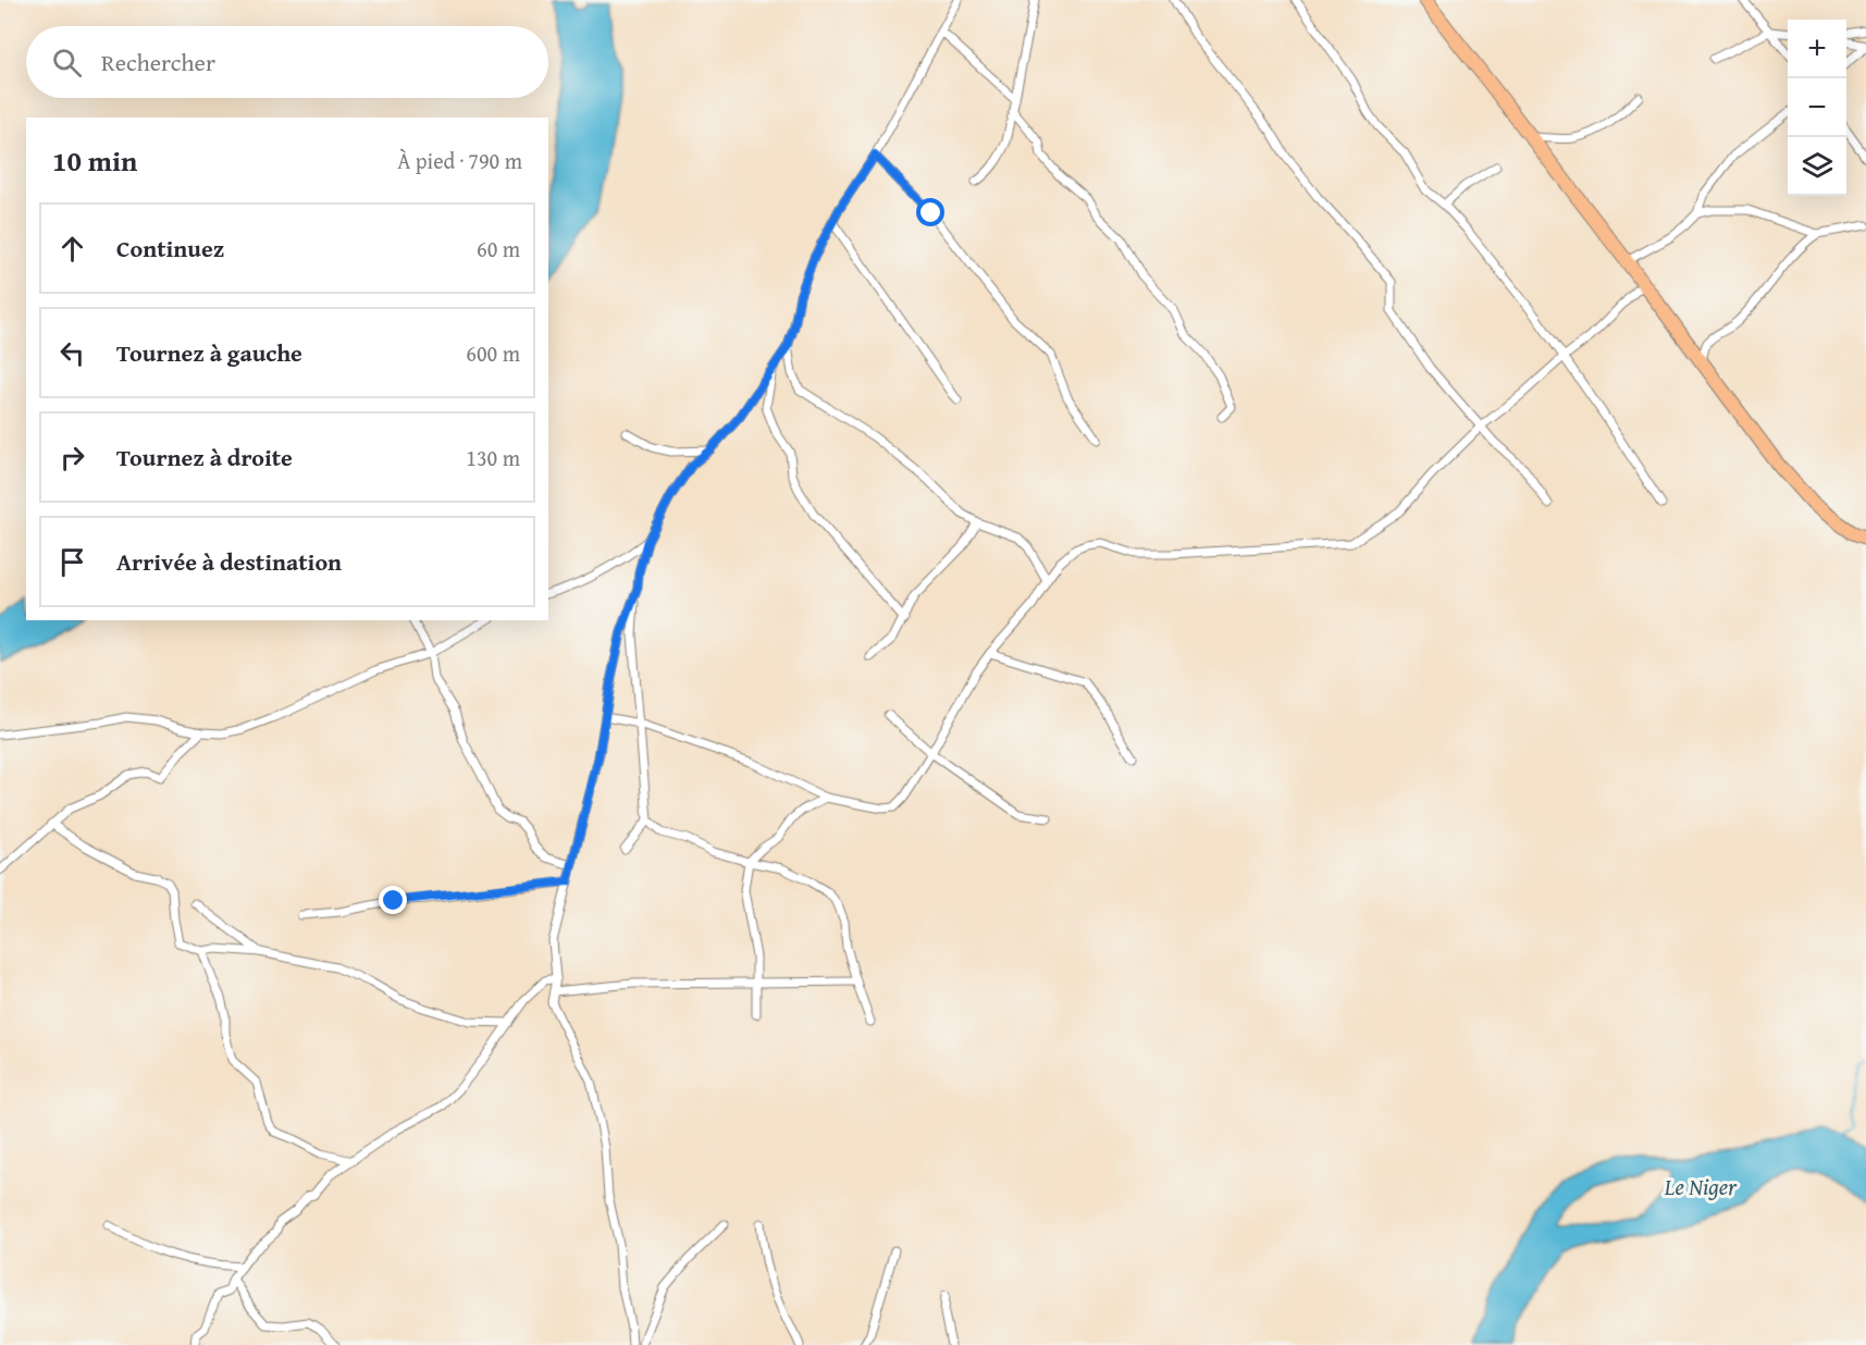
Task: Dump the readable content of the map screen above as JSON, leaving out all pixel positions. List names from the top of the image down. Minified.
{"water":["Le Niger"],"page":{"map_buttons":["+","−"],"search":"Rechercher","heading":["10 min","À pied · 790 m"],"list":[["Continuez","60 m"],["Tournez à gauche","600 m"],["Tournez à droite","130 m"],"Arrivée à destination"]}}
